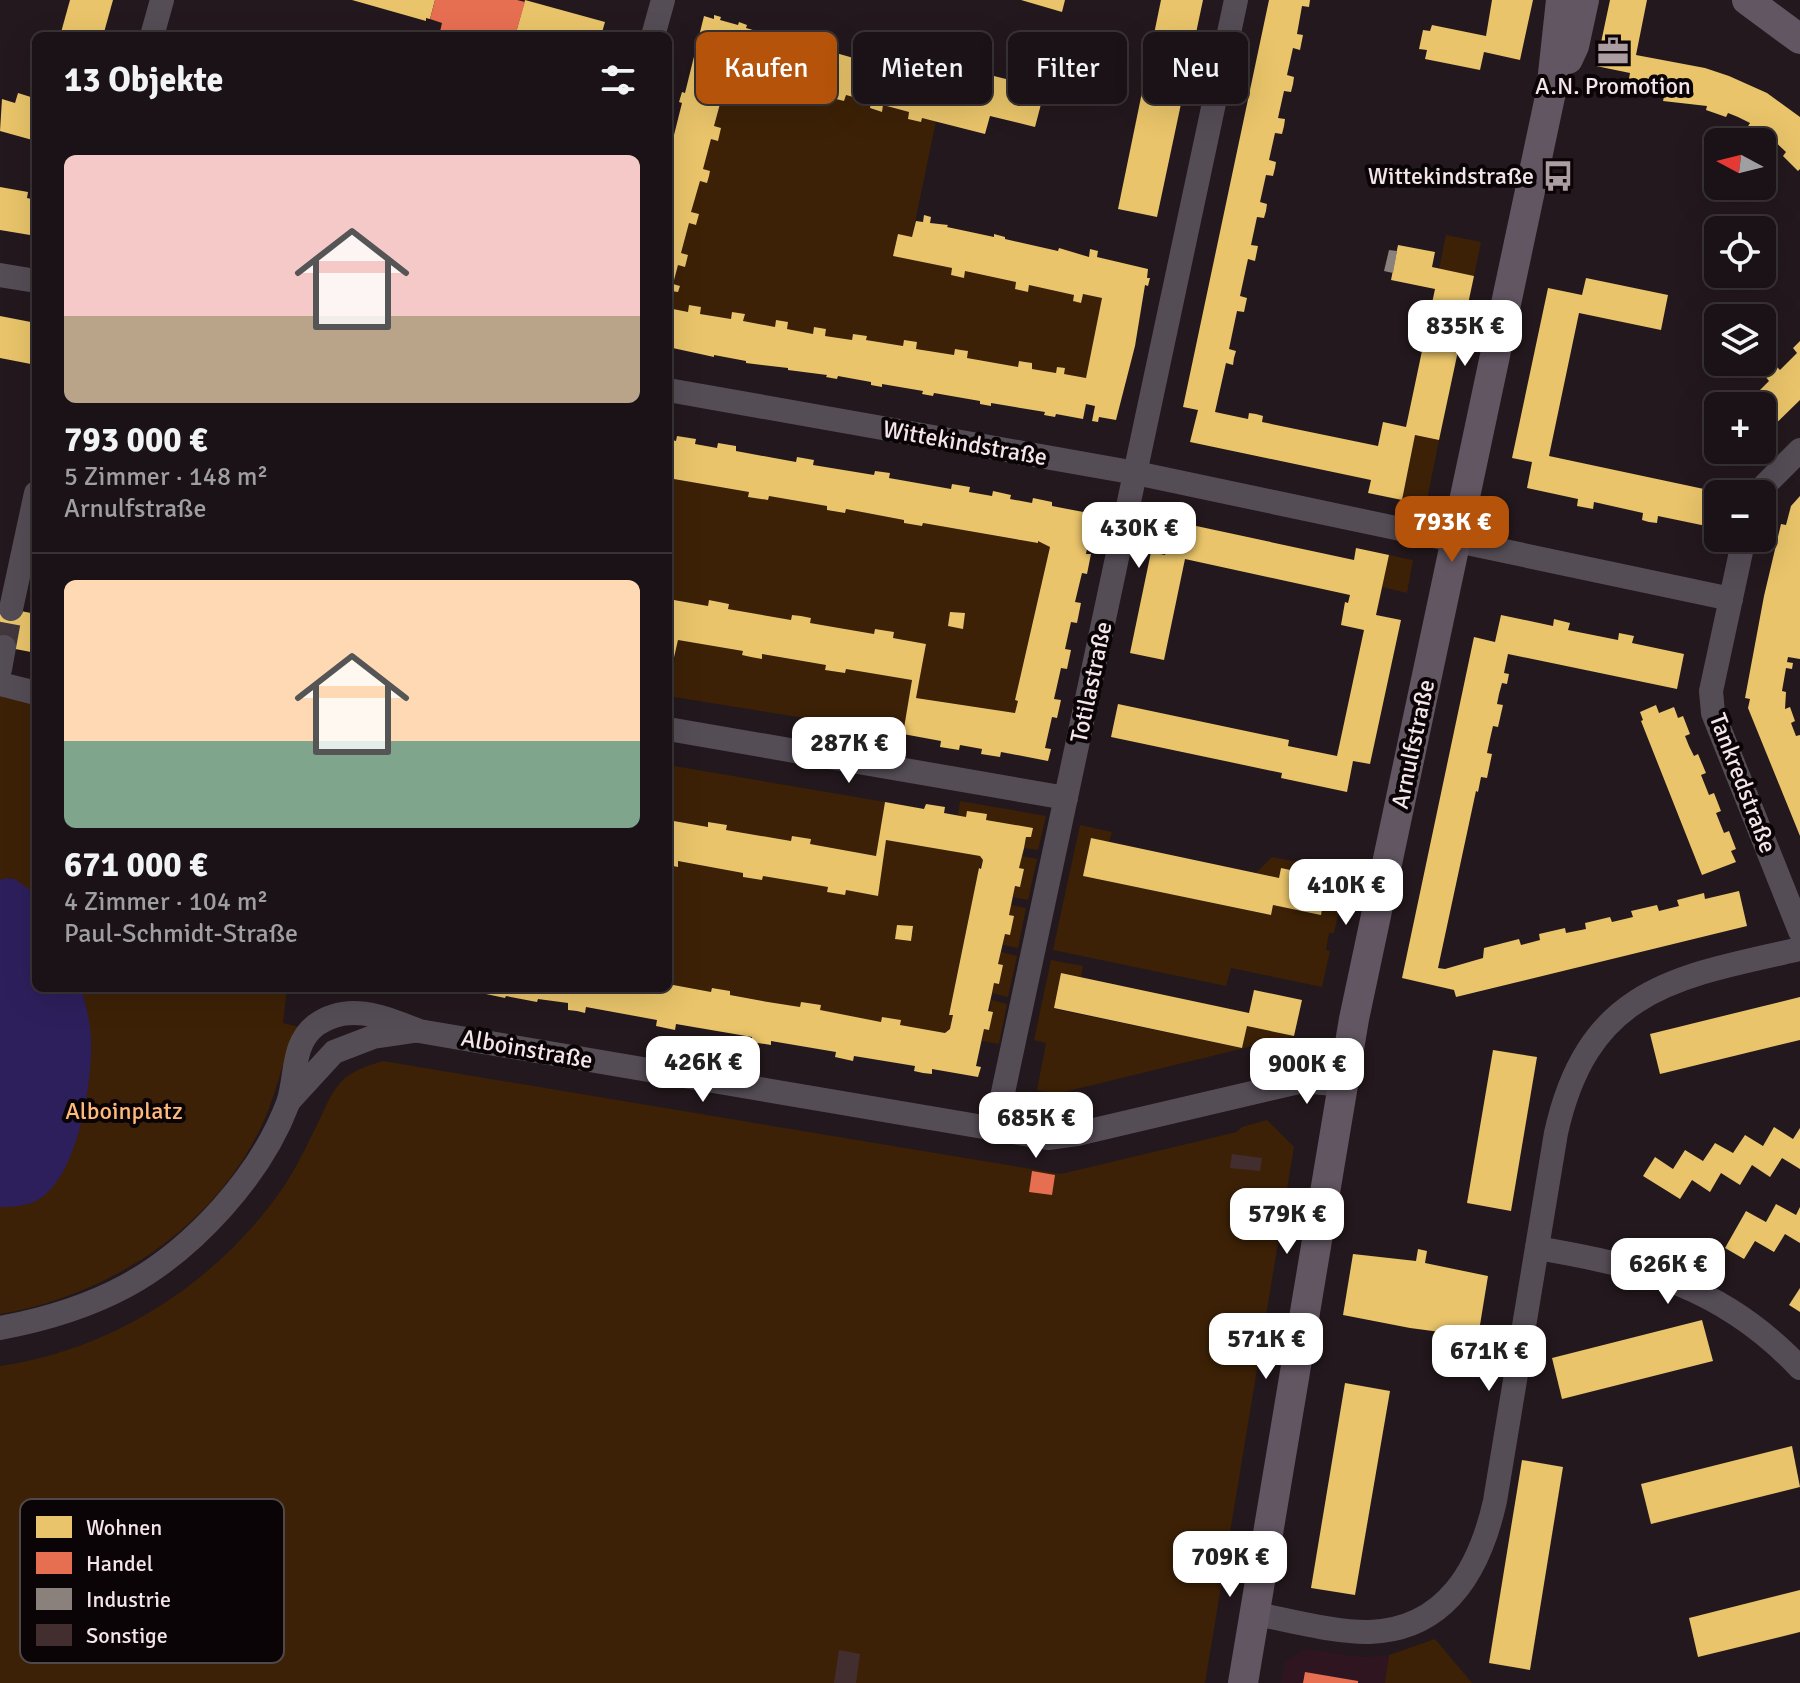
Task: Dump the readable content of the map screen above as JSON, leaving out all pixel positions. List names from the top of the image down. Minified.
{"streets":{"main road":["Arnulfstraße"],"street":["Wittekindstraße","Totilastraße","Tankredstraße","Alboinstraße"]},"crossings":[["Wittekindstraße","Totilastraße"],["Wittekindstraße","Arnulfstraße"],["Wittekindstraße","Tankredstraße"],["Totilastraße","Alboinstraße"],["Arnulfstraße","Alboinstraße"]],"parks":["Alboinplatz"],"places":{"office":["A.N. Promotion"],"bus stop":["Wittekindstraße"]},"legend":["Wohnen","Handel","Industrie","Sonstige"],"north":"left","page":{"chip":["Kaufen","Mieten","Filter","Neu"],"heading":"13 Objekte","map_buttons":["+","−"],"list":[{"name":"793 000 €","note":"5 Zimmer · 148 m² · Arnulfstraße"},{"name":"671 000 €","note":"4 Zimmer · 104 m² · Paul-Schmidt-Straße"}],"price":["835K €","793K €","430K €","287K €","410K €","426K €","900K €","685K €","579K €","626K €","571K €","671K €","709K €"]}}
